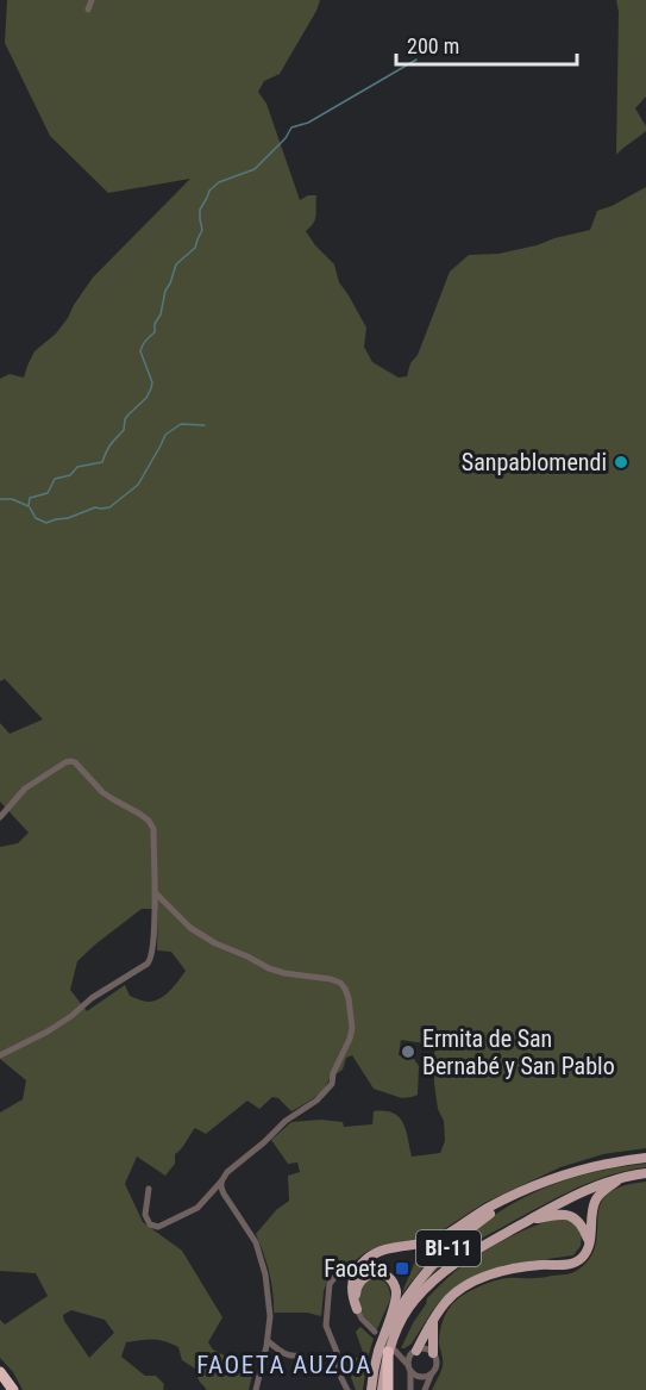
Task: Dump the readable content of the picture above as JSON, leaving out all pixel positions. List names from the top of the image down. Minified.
{"streets":{"main road":["BI-11"]},"districts":["FAOETA AUZOA"],"places":{"other":["Sanpablomendi","Ermita de San Bernabé y San Pablo"],"transit":["Faoeta"]},"scale_bar":"200 m"}
